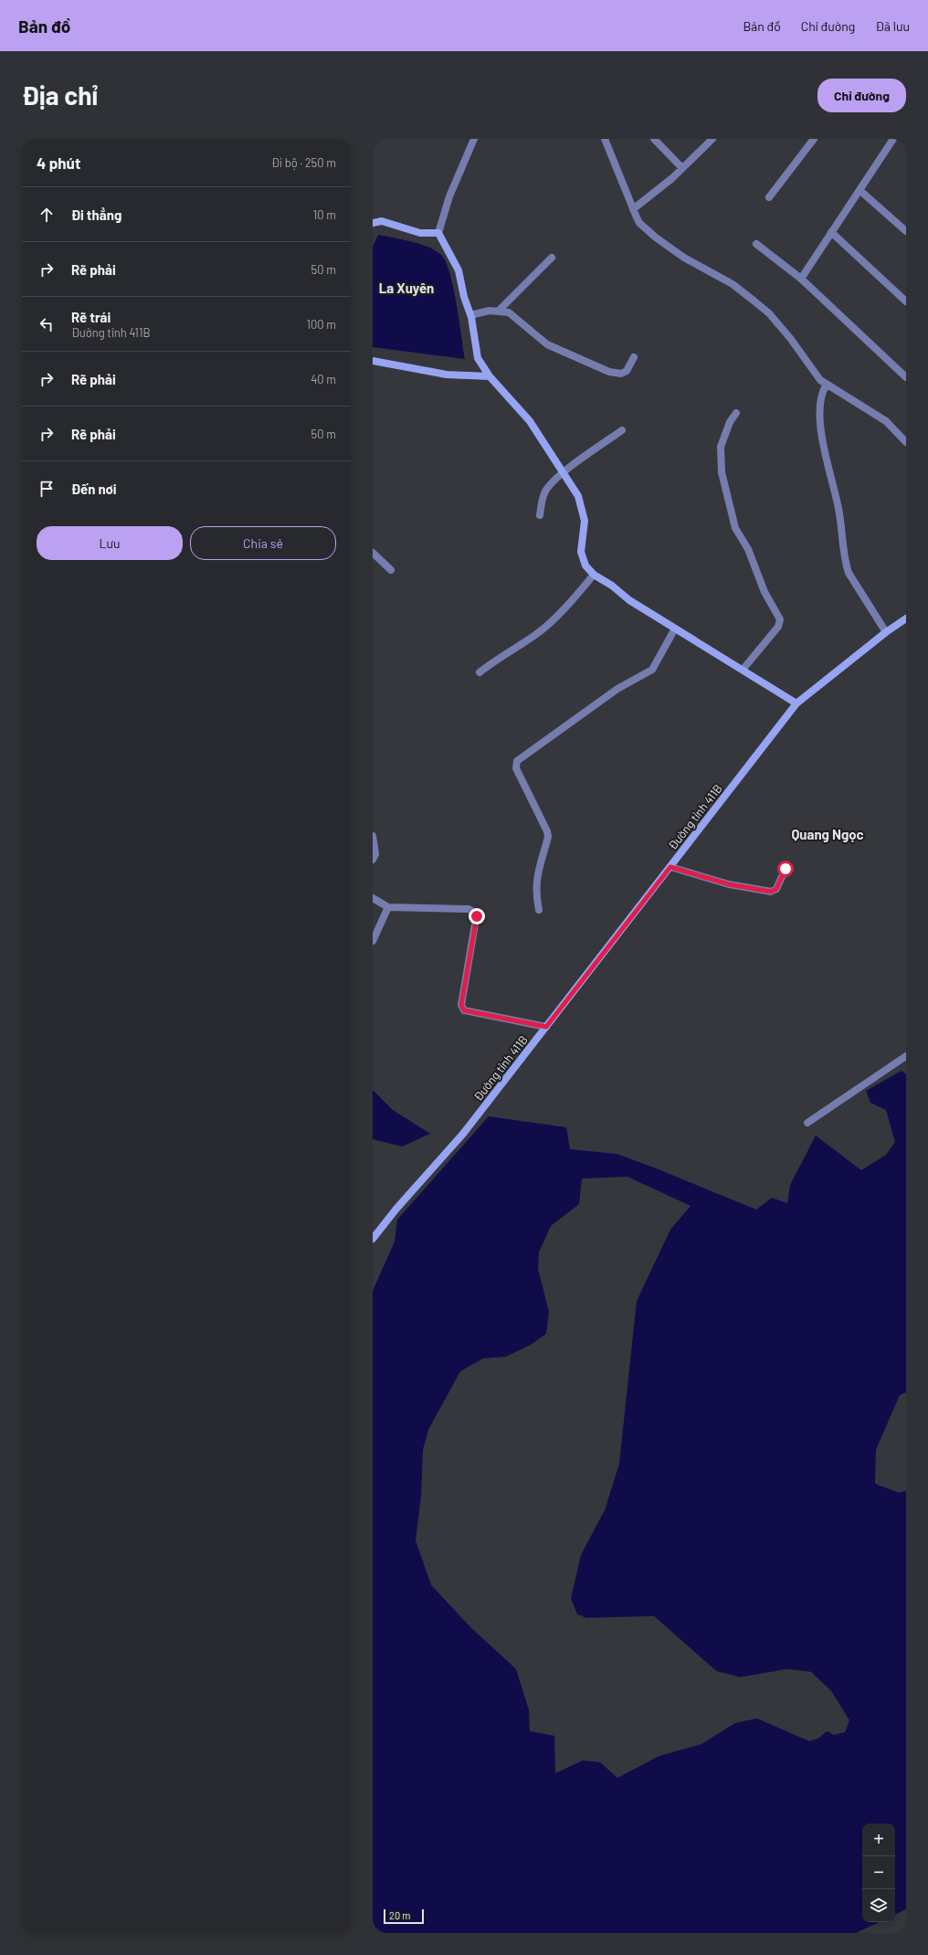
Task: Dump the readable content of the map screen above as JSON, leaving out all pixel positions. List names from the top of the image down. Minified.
{"streets":{"main road":["Đường tỉnh 411B"]},"districts":["La Xuyên","Quang Ngọc"],"scale_bar":"20 m","page":{"header":"Bản đồ","nav":["Bản đồ","Chỉ đường","Đã lưu"],"buttons":["Chỉ đường",["Lưu","Chia sẻ"]],"title":"Địa chỉ","heading":["4 phút","Đi bộ · 250 m"],"list":[["Đi thẳng","10 m"],["Rẽ phải","50 m"],["Rẽ trái","Đường tỉnh 411B","100 m"],["Rẽ phải","40 m"],["Rẽ phải","50 m"],"Đến nơi"],"map_buttons":["+","−"],"scale":"20 m"}}
